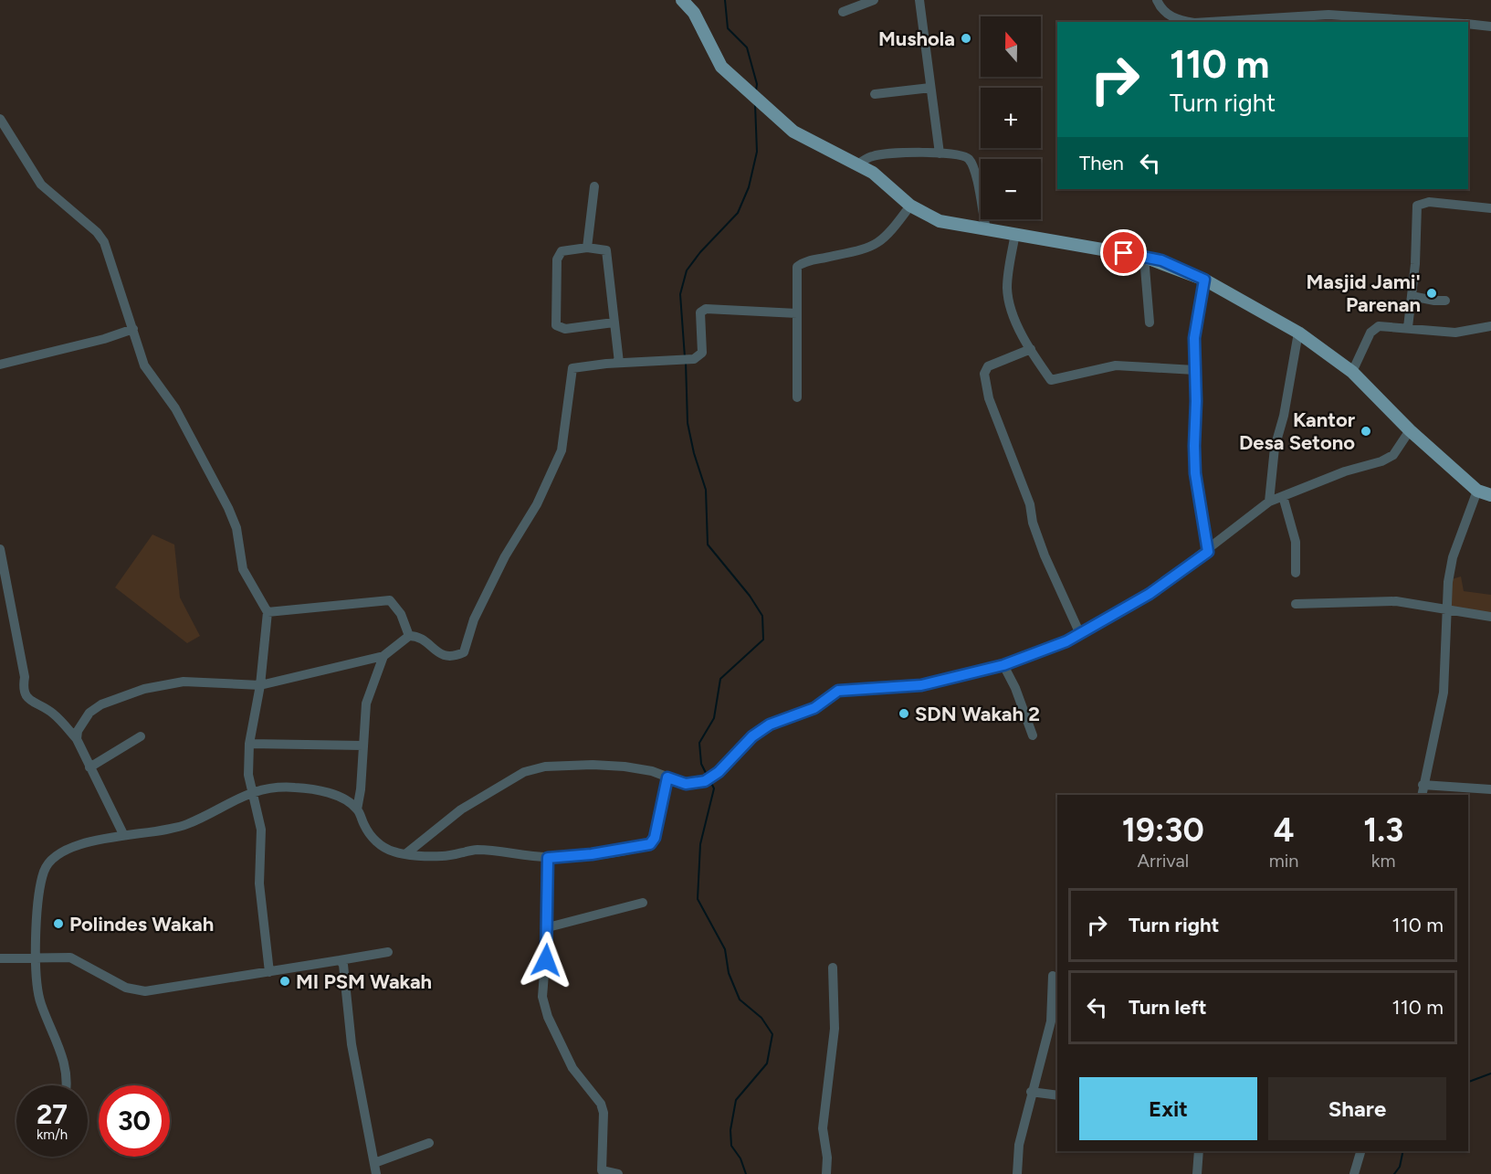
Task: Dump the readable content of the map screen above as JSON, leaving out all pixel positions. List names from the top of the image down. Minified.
{"places":["Mushola","Masjid Jami' Parenan","Kantor Desa Setono","SDN Wakah 2","Polindes Wakah","MI PSM Wakah"],"north":"top","page":{"map_buttons":["+","−"],"turn":["110 m","Turn right"],"then":"Then","eta":["19:30","Arrival","4","min","1.3","km"],"list":[{"name":"Turn right","value":"110 m"},{"name":"Turn left","value":"110 m"}],"buttons":["Exit","Share"],"speed":"27 km/h","limit":"30"}}
